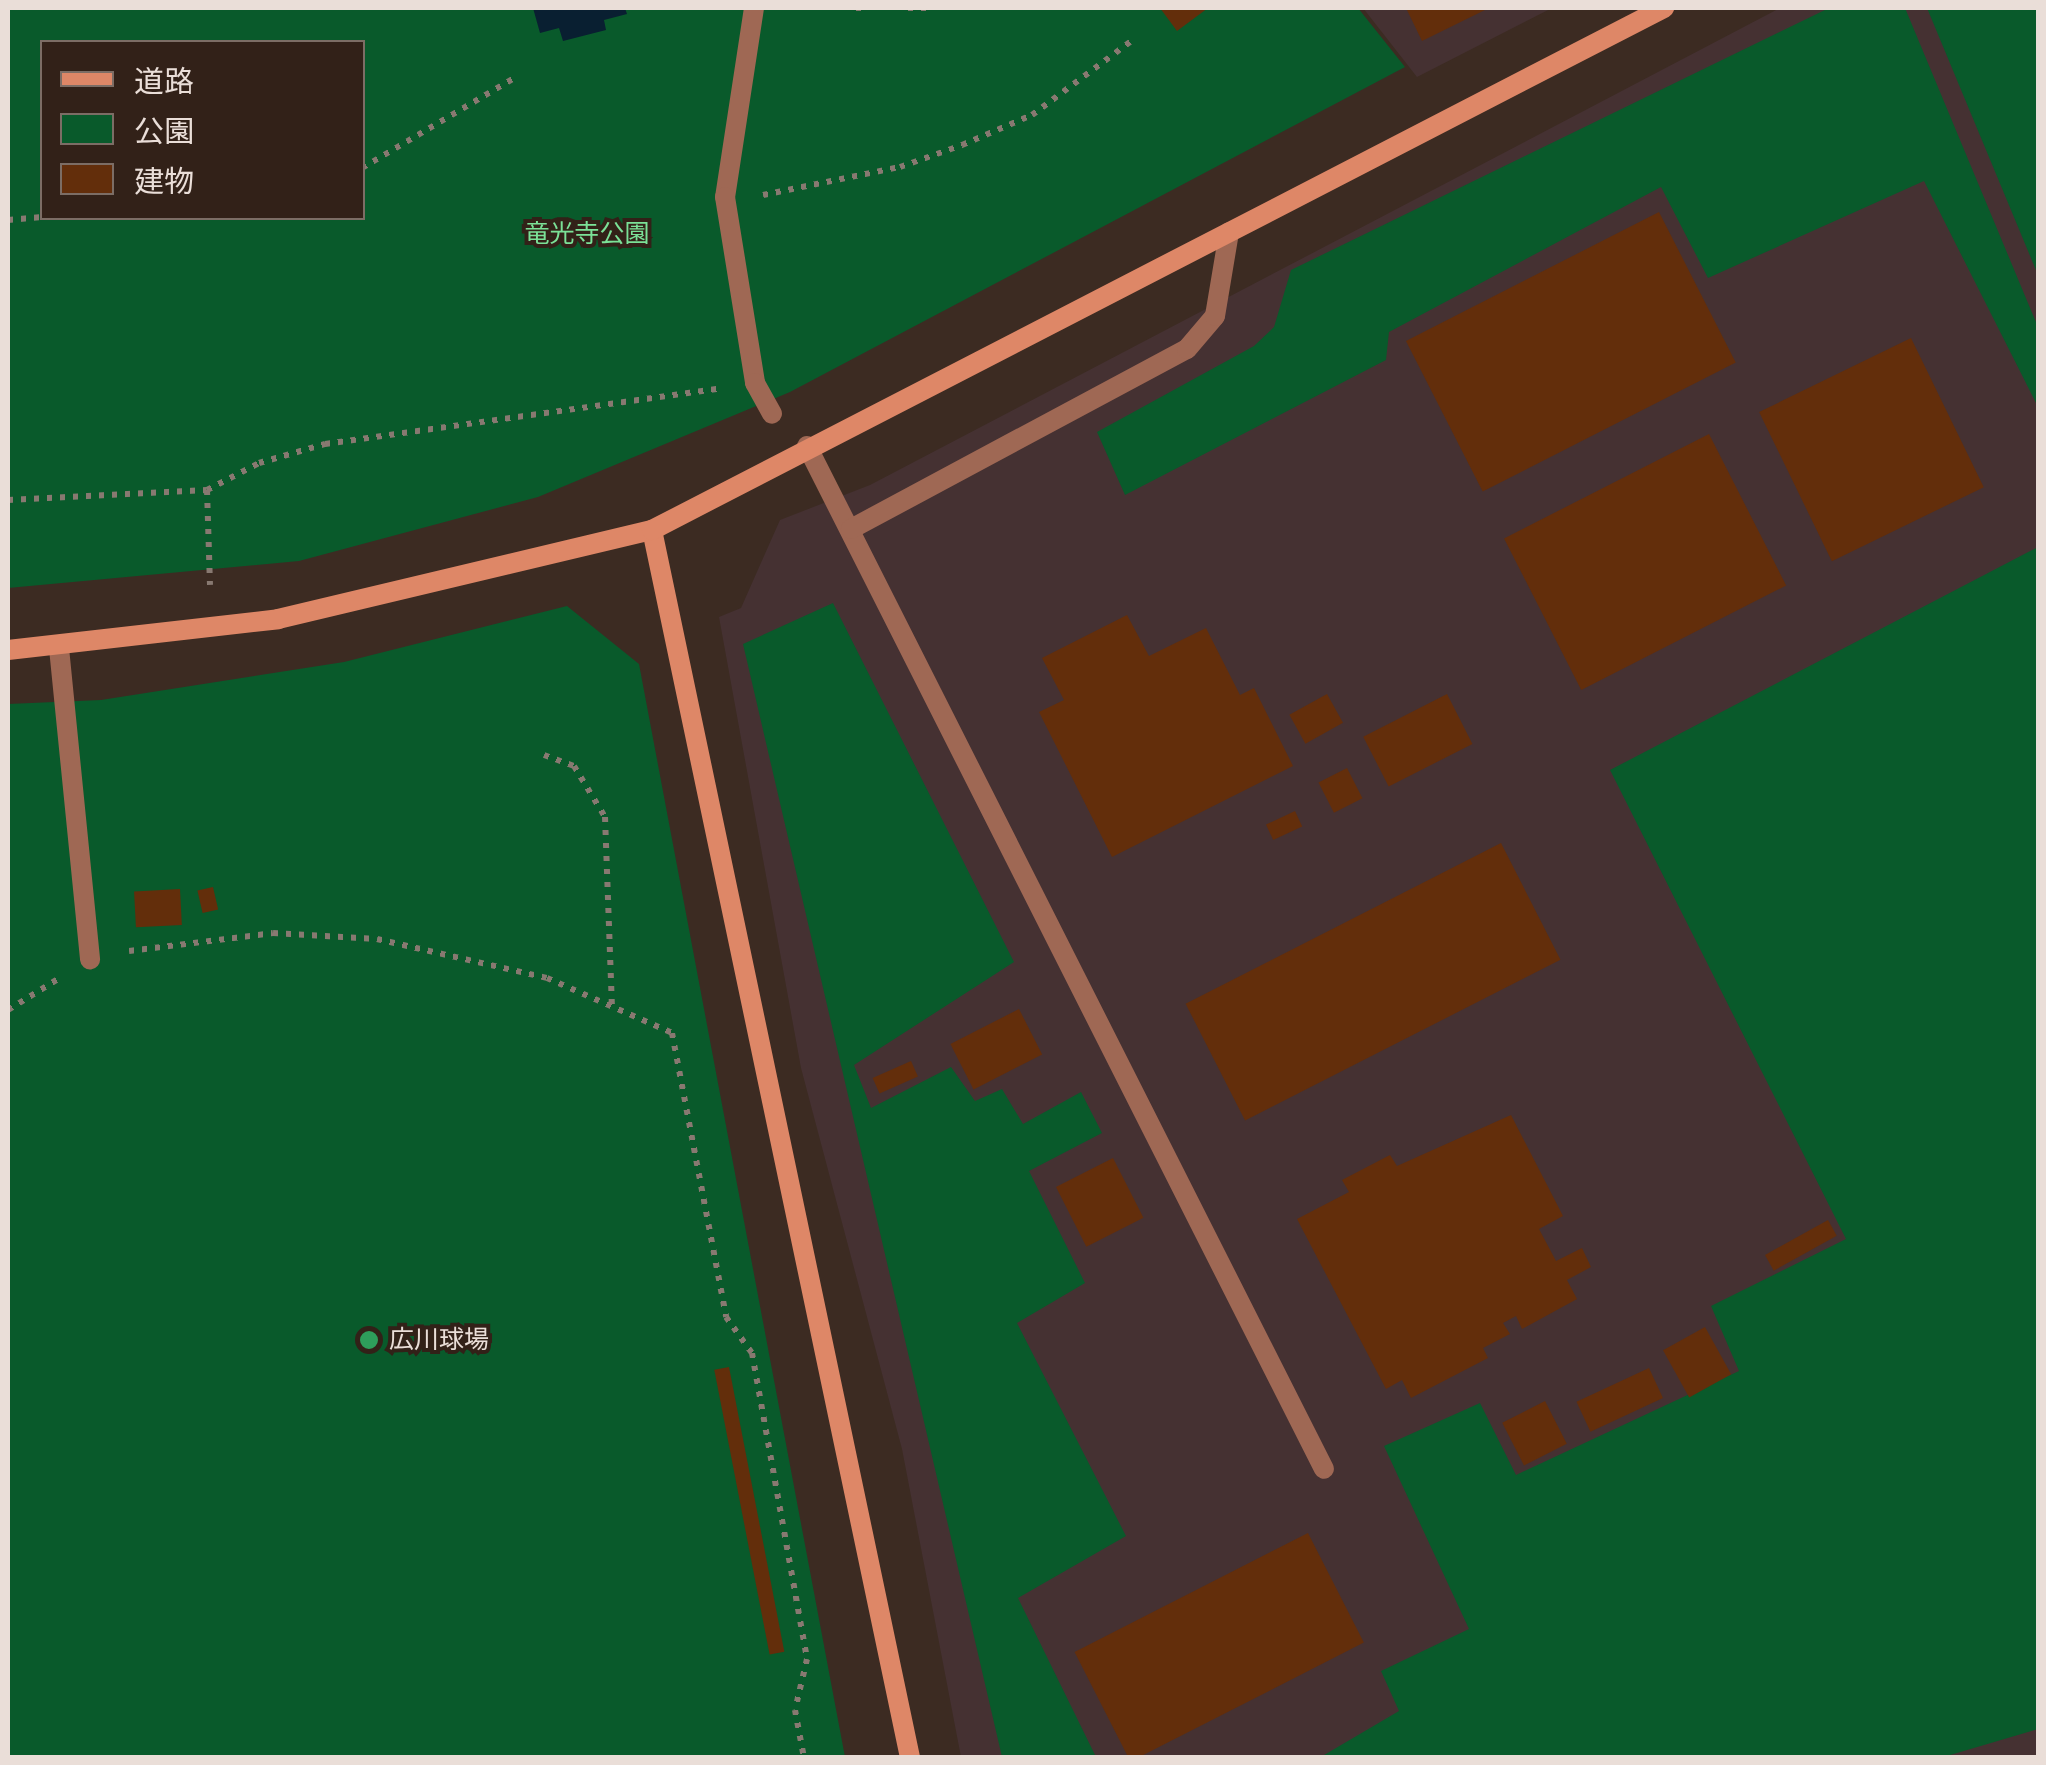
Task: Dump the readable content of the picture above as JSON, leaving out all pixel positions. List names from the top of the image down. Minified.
{"parks":["竜光寺公園"],"places":["広川球場"],"legend":["道路","公園","建物"]}
